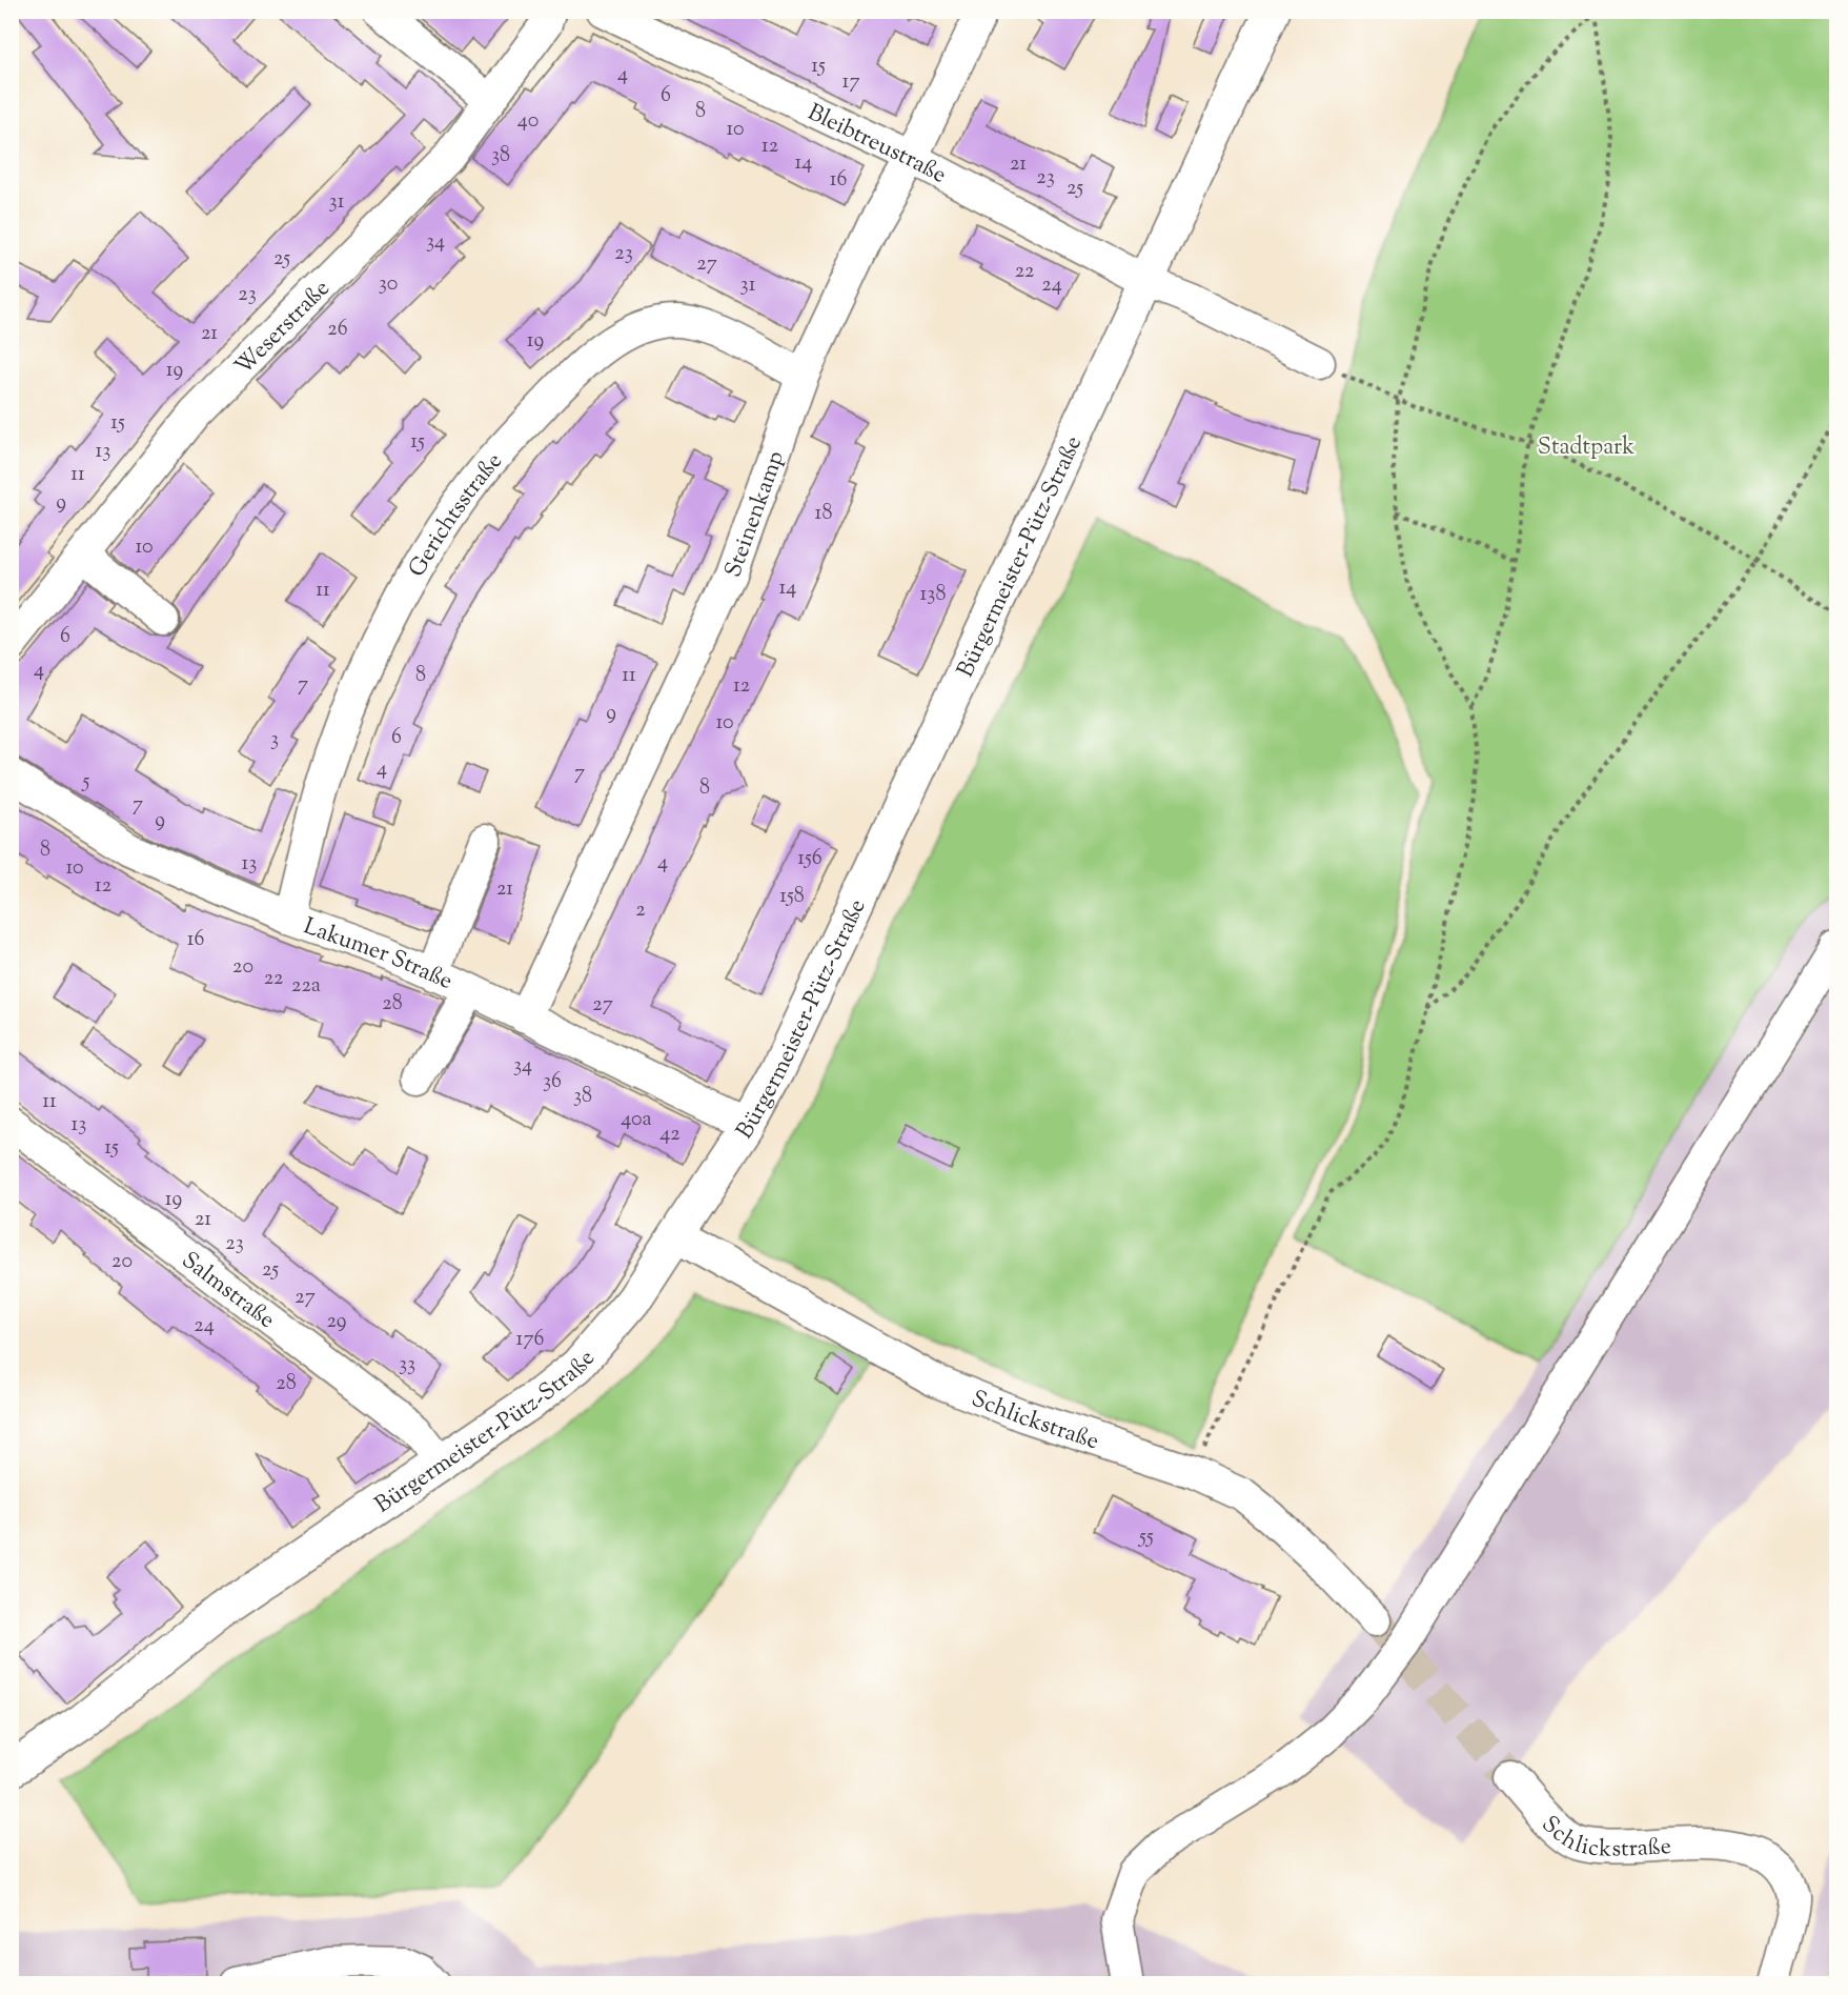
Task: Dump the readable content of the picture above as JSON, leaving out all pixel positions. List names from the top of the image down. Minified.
{"streets":{"main road":["Bürgermeister-Pütz-Straße"],"street":["Bleibtreustraße","Weserstraße","Steinenkamp","Gerichtsstraße","Lakumer Straße","Salmstraße","Schlickstraße"]},"crossings":[["Bleibtreustraße","Steinenkamp"],["Bleibtreustraße","Bürgermeister-Pütz-Straße"],["Steinenkamp","Gerichtsstraße"],["Steinenkamp","Lakumer Straße"],["Gerichtsstraße","Lakumer Straße"],["Bürgermeister-Pütz-Straße","Lakumer Straße"],["Bürgermeister-Pütz-Straße","Salmstraße"],["Bürgermeister-Pütz-Straße","Schlickstraße"]],"parks":["Stadtpark"],"house_numbers":["15","4","17","6","8","40","10","12","38","14","21","23","16","25","31","34","23","25","27","22","30","31","24","23","26","21","19","19","15","15","13","11","9","18","10","14","11","138","6","4","8","11","7","12","9","10","6","3","4","7","5","8","7","9","8","156","4","13","10","12","21","158","2","16","20","22","22a","28","27","34","36","38","11","40a","13","42","15","19","21","23","20","25","27","29","24","176","33","28","55"]}
